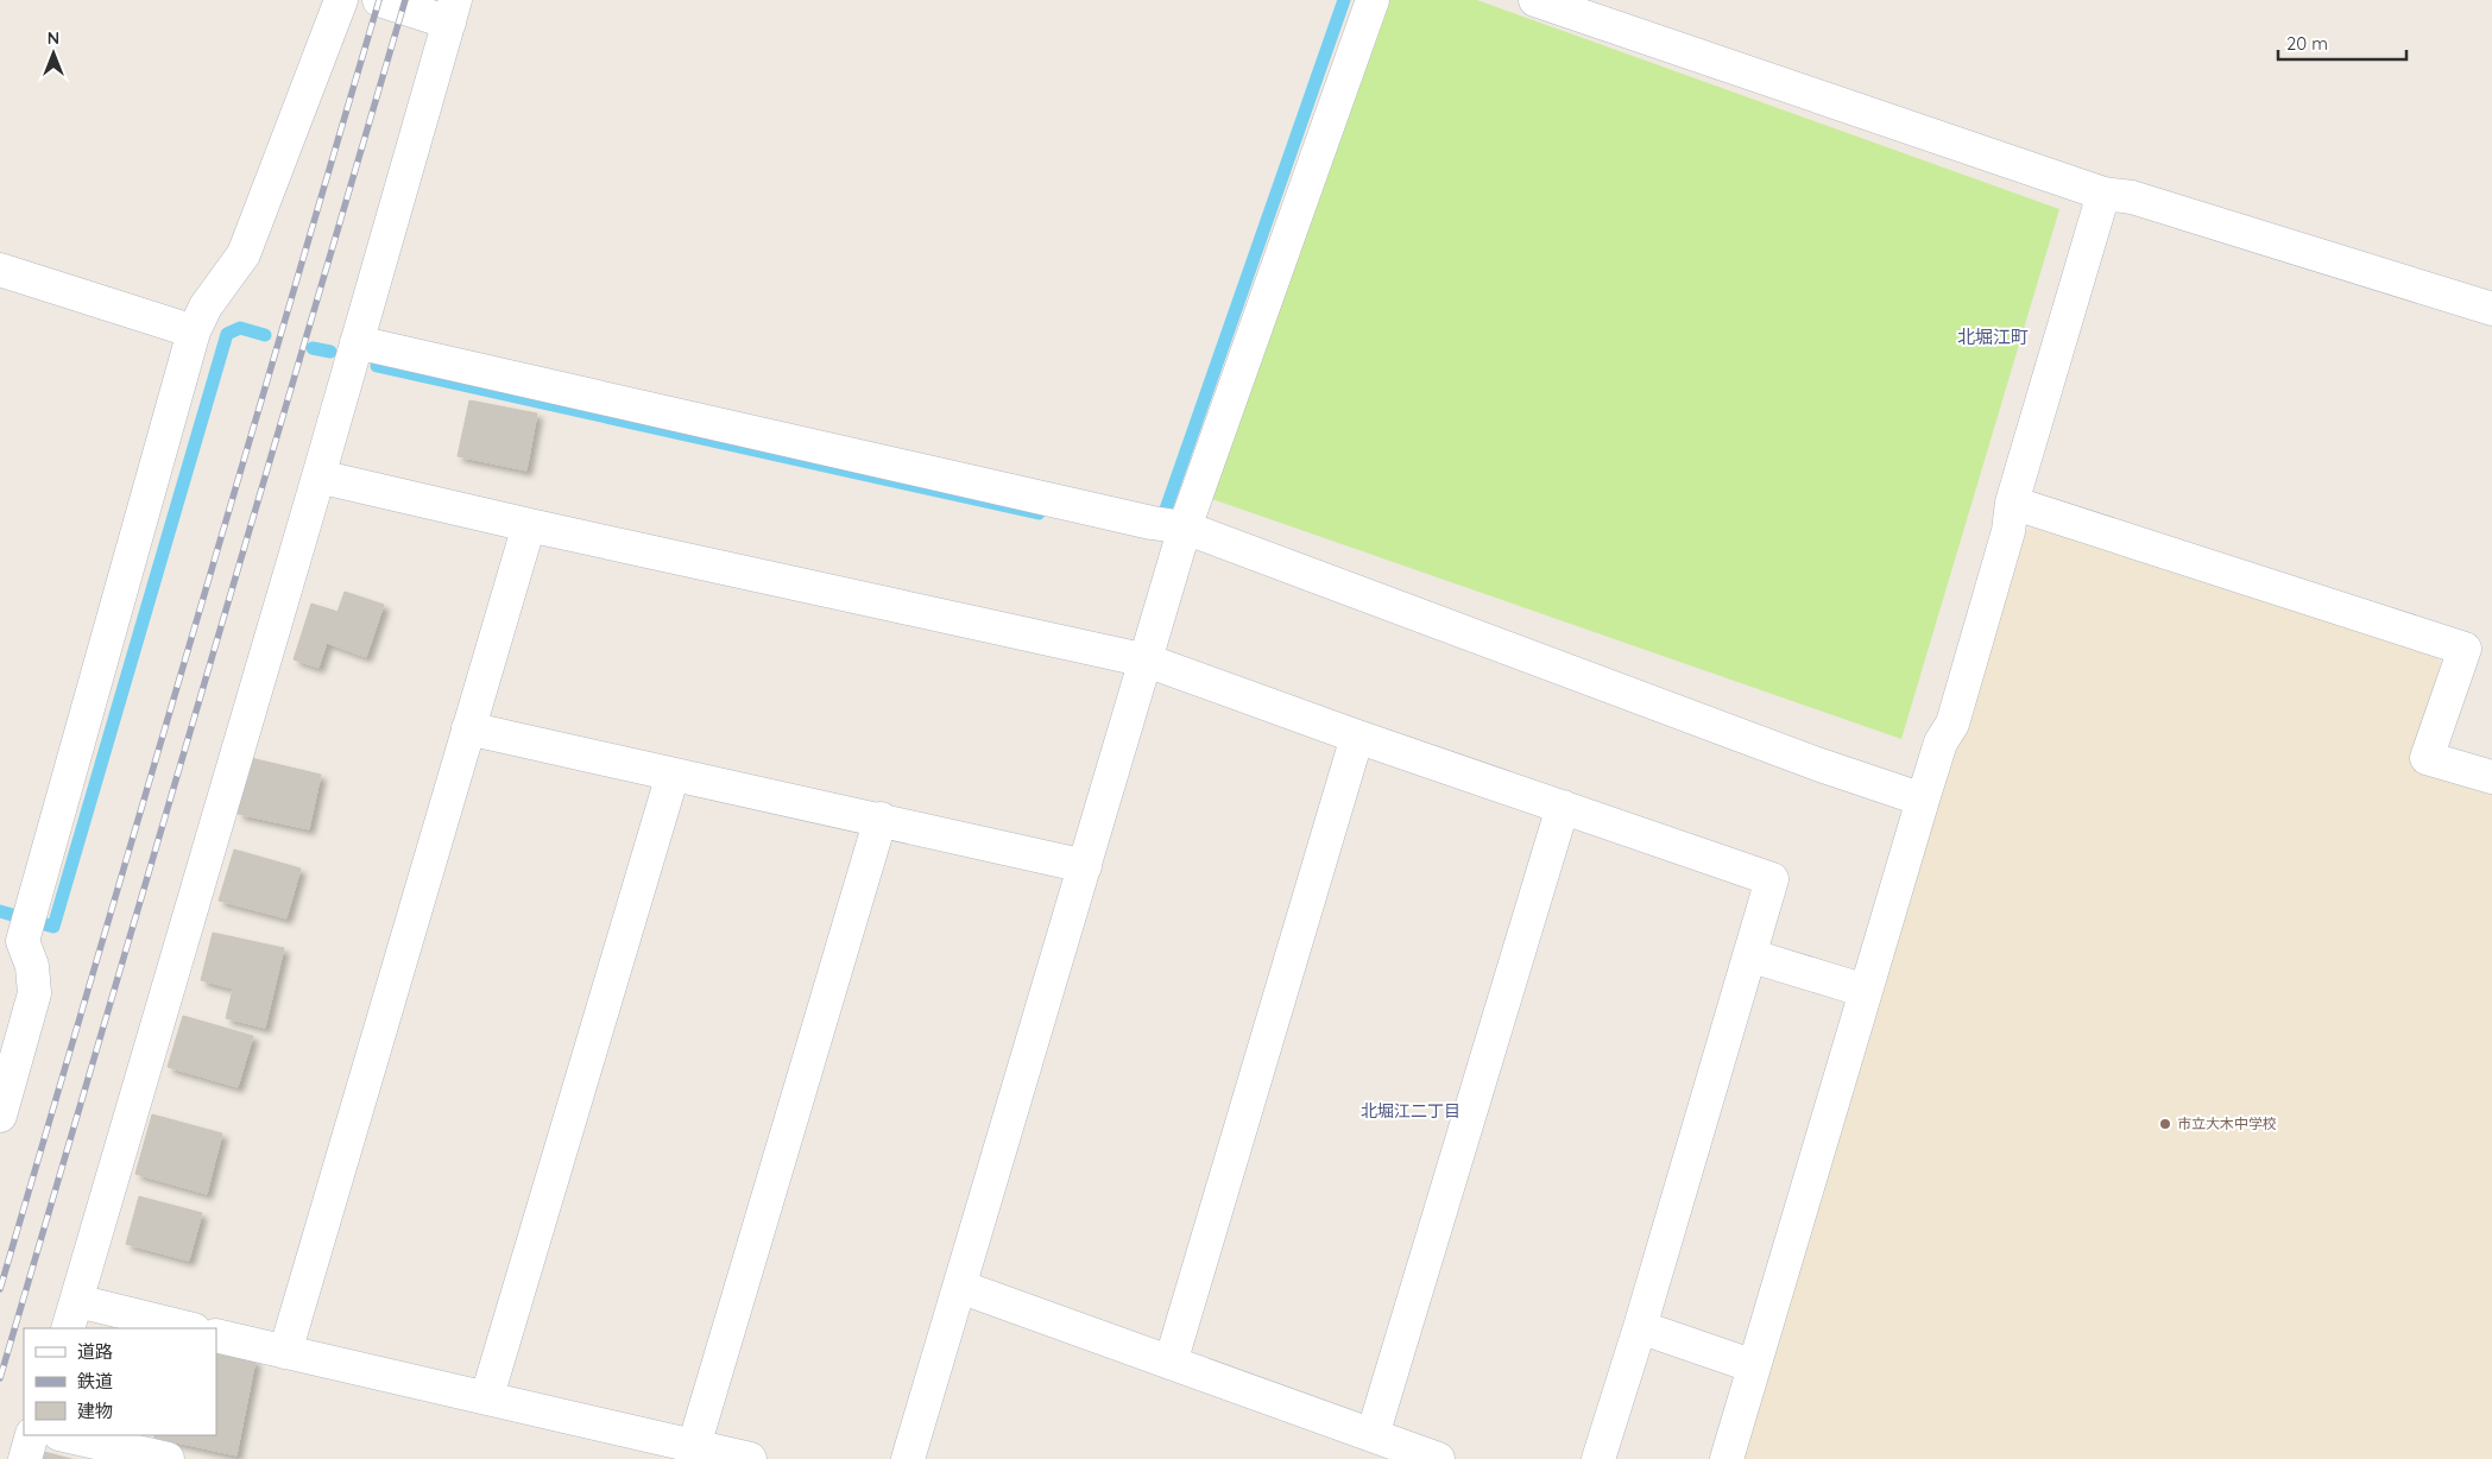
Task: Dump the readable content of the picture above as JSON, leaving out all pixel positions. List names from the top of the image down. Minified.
{"districts":["北堀江町","北堀江二丁目"],"places":["市立大木中学校"],"legend":["道路","鉄道","建物"],"scale_bar":"20 m","north":"top"}
